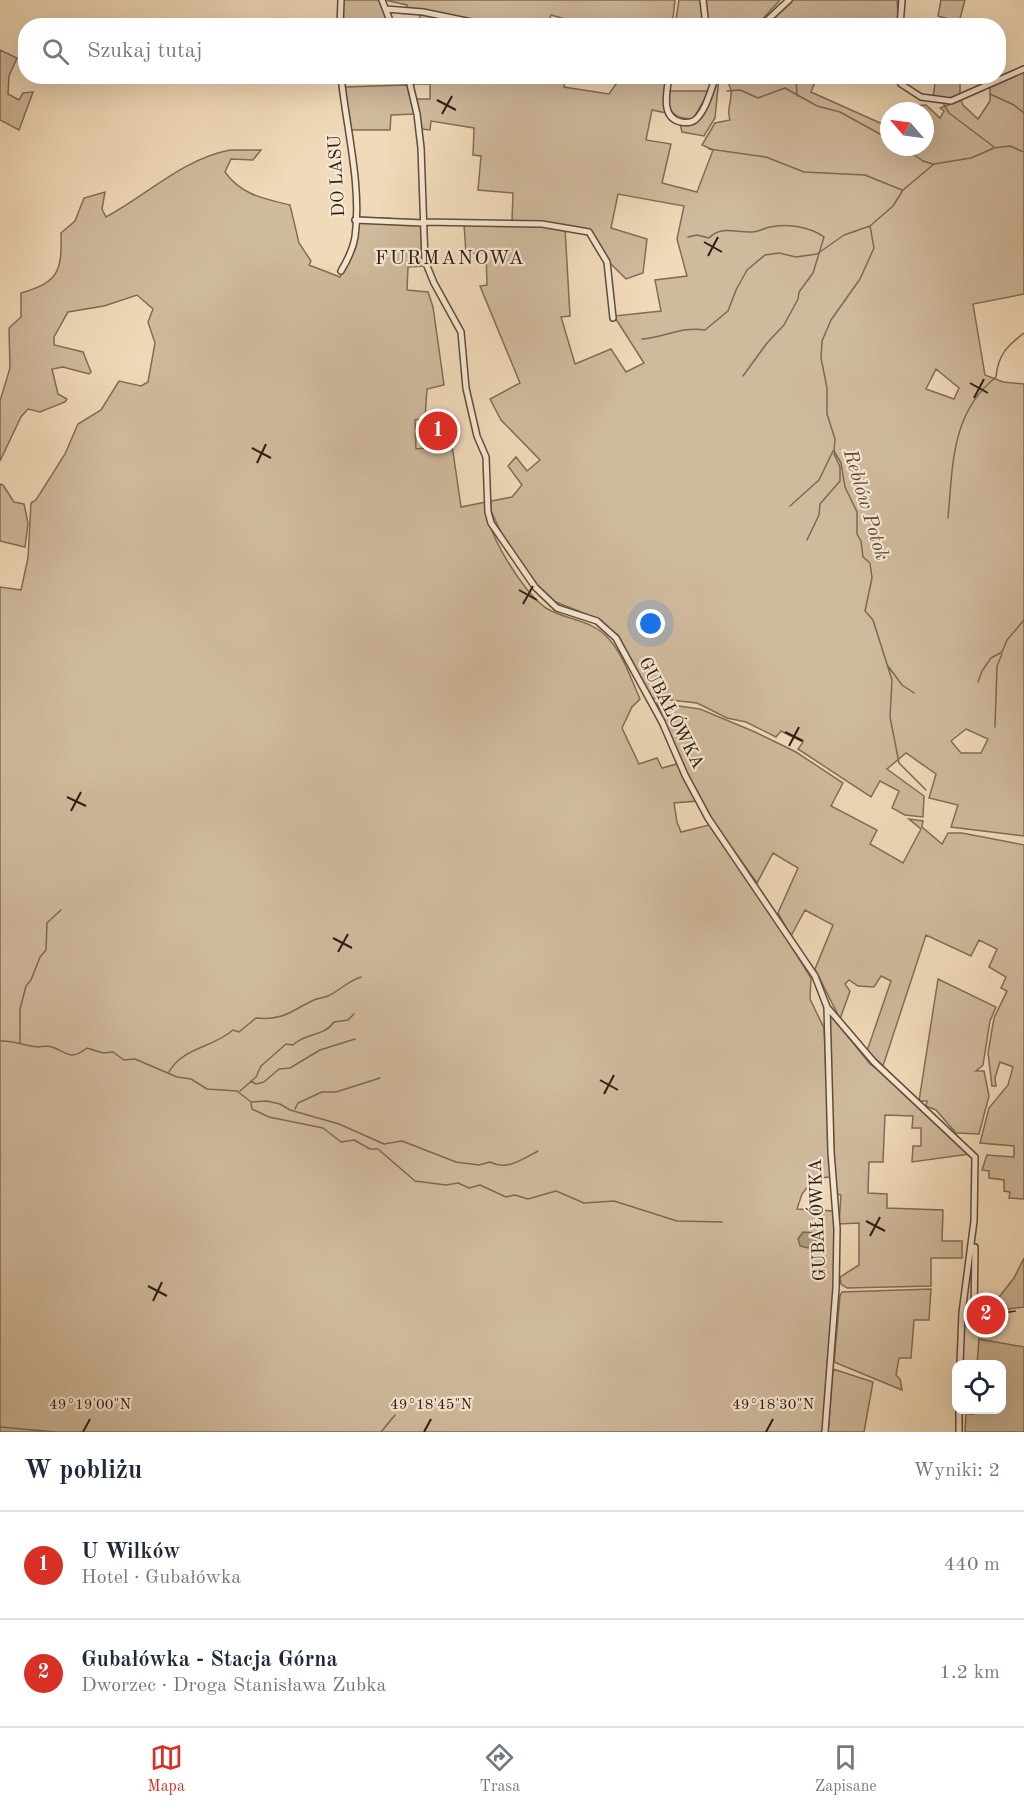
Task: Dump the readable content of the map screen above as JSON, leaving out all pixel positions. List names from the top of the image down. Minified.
{"streets":{"street":["DO LASU","GUBAŁÓWKA"]},"districts":["FURMANOWA"],"water":["Reblów Potok"],"north":"top left","page":{"search":"Szukaj tutaj","pins":["1","2"],"heading":["W pobliżu","Wyniki: 2"],"list":[{"mark":"1","name":"U Wilków","note":"Hotel · Gubałówka","value":"440 m"},{"mark":"2","name":"Gubałówka - Stacja Górna","note":"Dworzec · Droga Stanisława Zubka","value":"1.2 km"}],"nav":["Mapa","Trasa","Zapisane"]},"coordinates":["49°19'00\"N","49°18'45\"N","49°18'30\"N"]}
